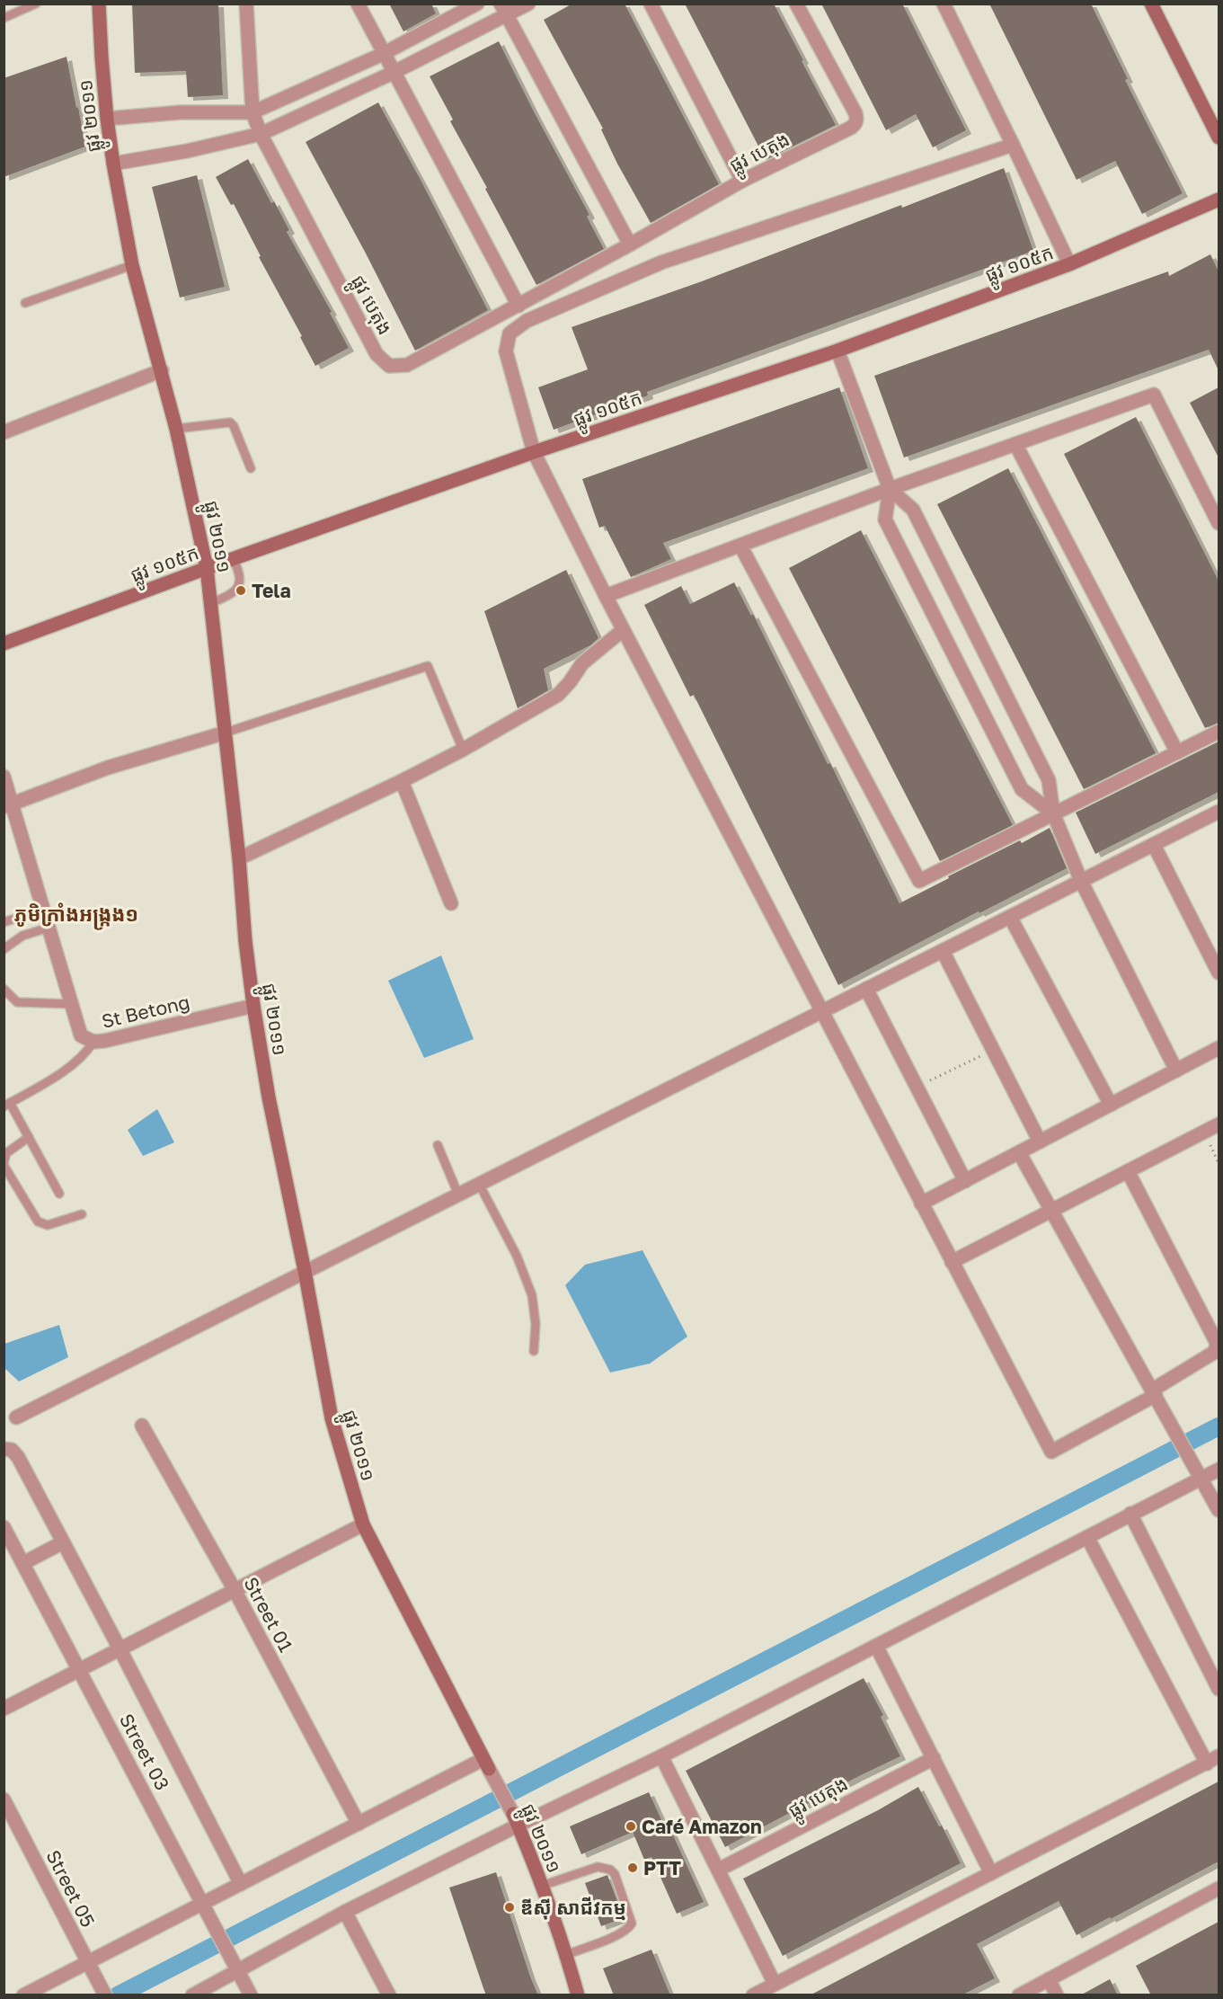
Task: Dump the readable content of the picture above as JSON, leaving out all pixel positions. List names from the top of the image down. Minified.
{"streets":{"main road":["ផ្លូវ ២០១១","ផ្លូវ ១០៥ក"],"street":["ផ្លូវ បេតុង","St Betong","Street 01","Street 03","Street 05"]},"crossings":[["ផ្លូវ ២០១១","ផ្លូវ ១០៥ក"],["ផ្លូវ ២០១១","St Betong"]],"districts":["ភូមិក្រាំងអង្រ្កង១"],"places":["Tela","Café Amazon","PTT","ឌីស៊ី សាជីវកម្ម"]}
